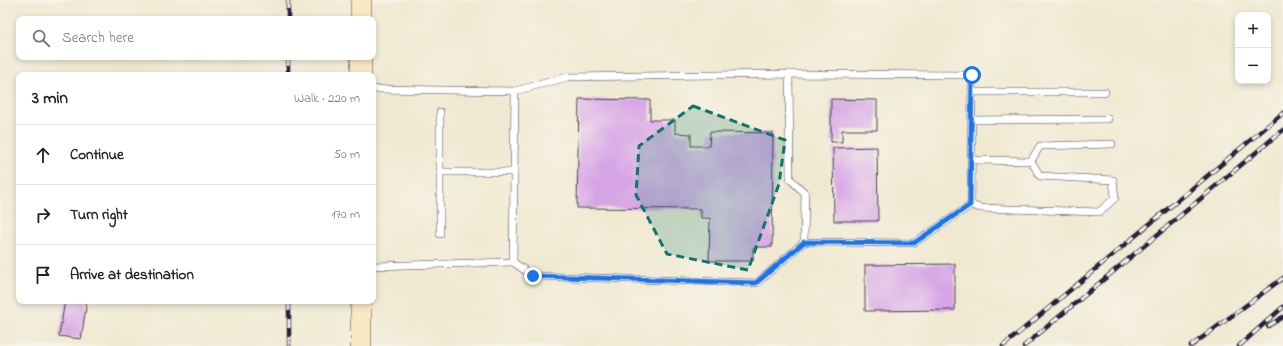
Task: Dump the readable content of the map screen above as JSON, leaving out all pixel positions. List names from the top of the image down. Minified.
{"page":{"map_buttons":["+","−"],"search":"Search here","heading":["3 min","Walk · 220 m"],"list":[["Continue","50 m"],["Turn right","170 m"],"Arrive at destination"]}}
